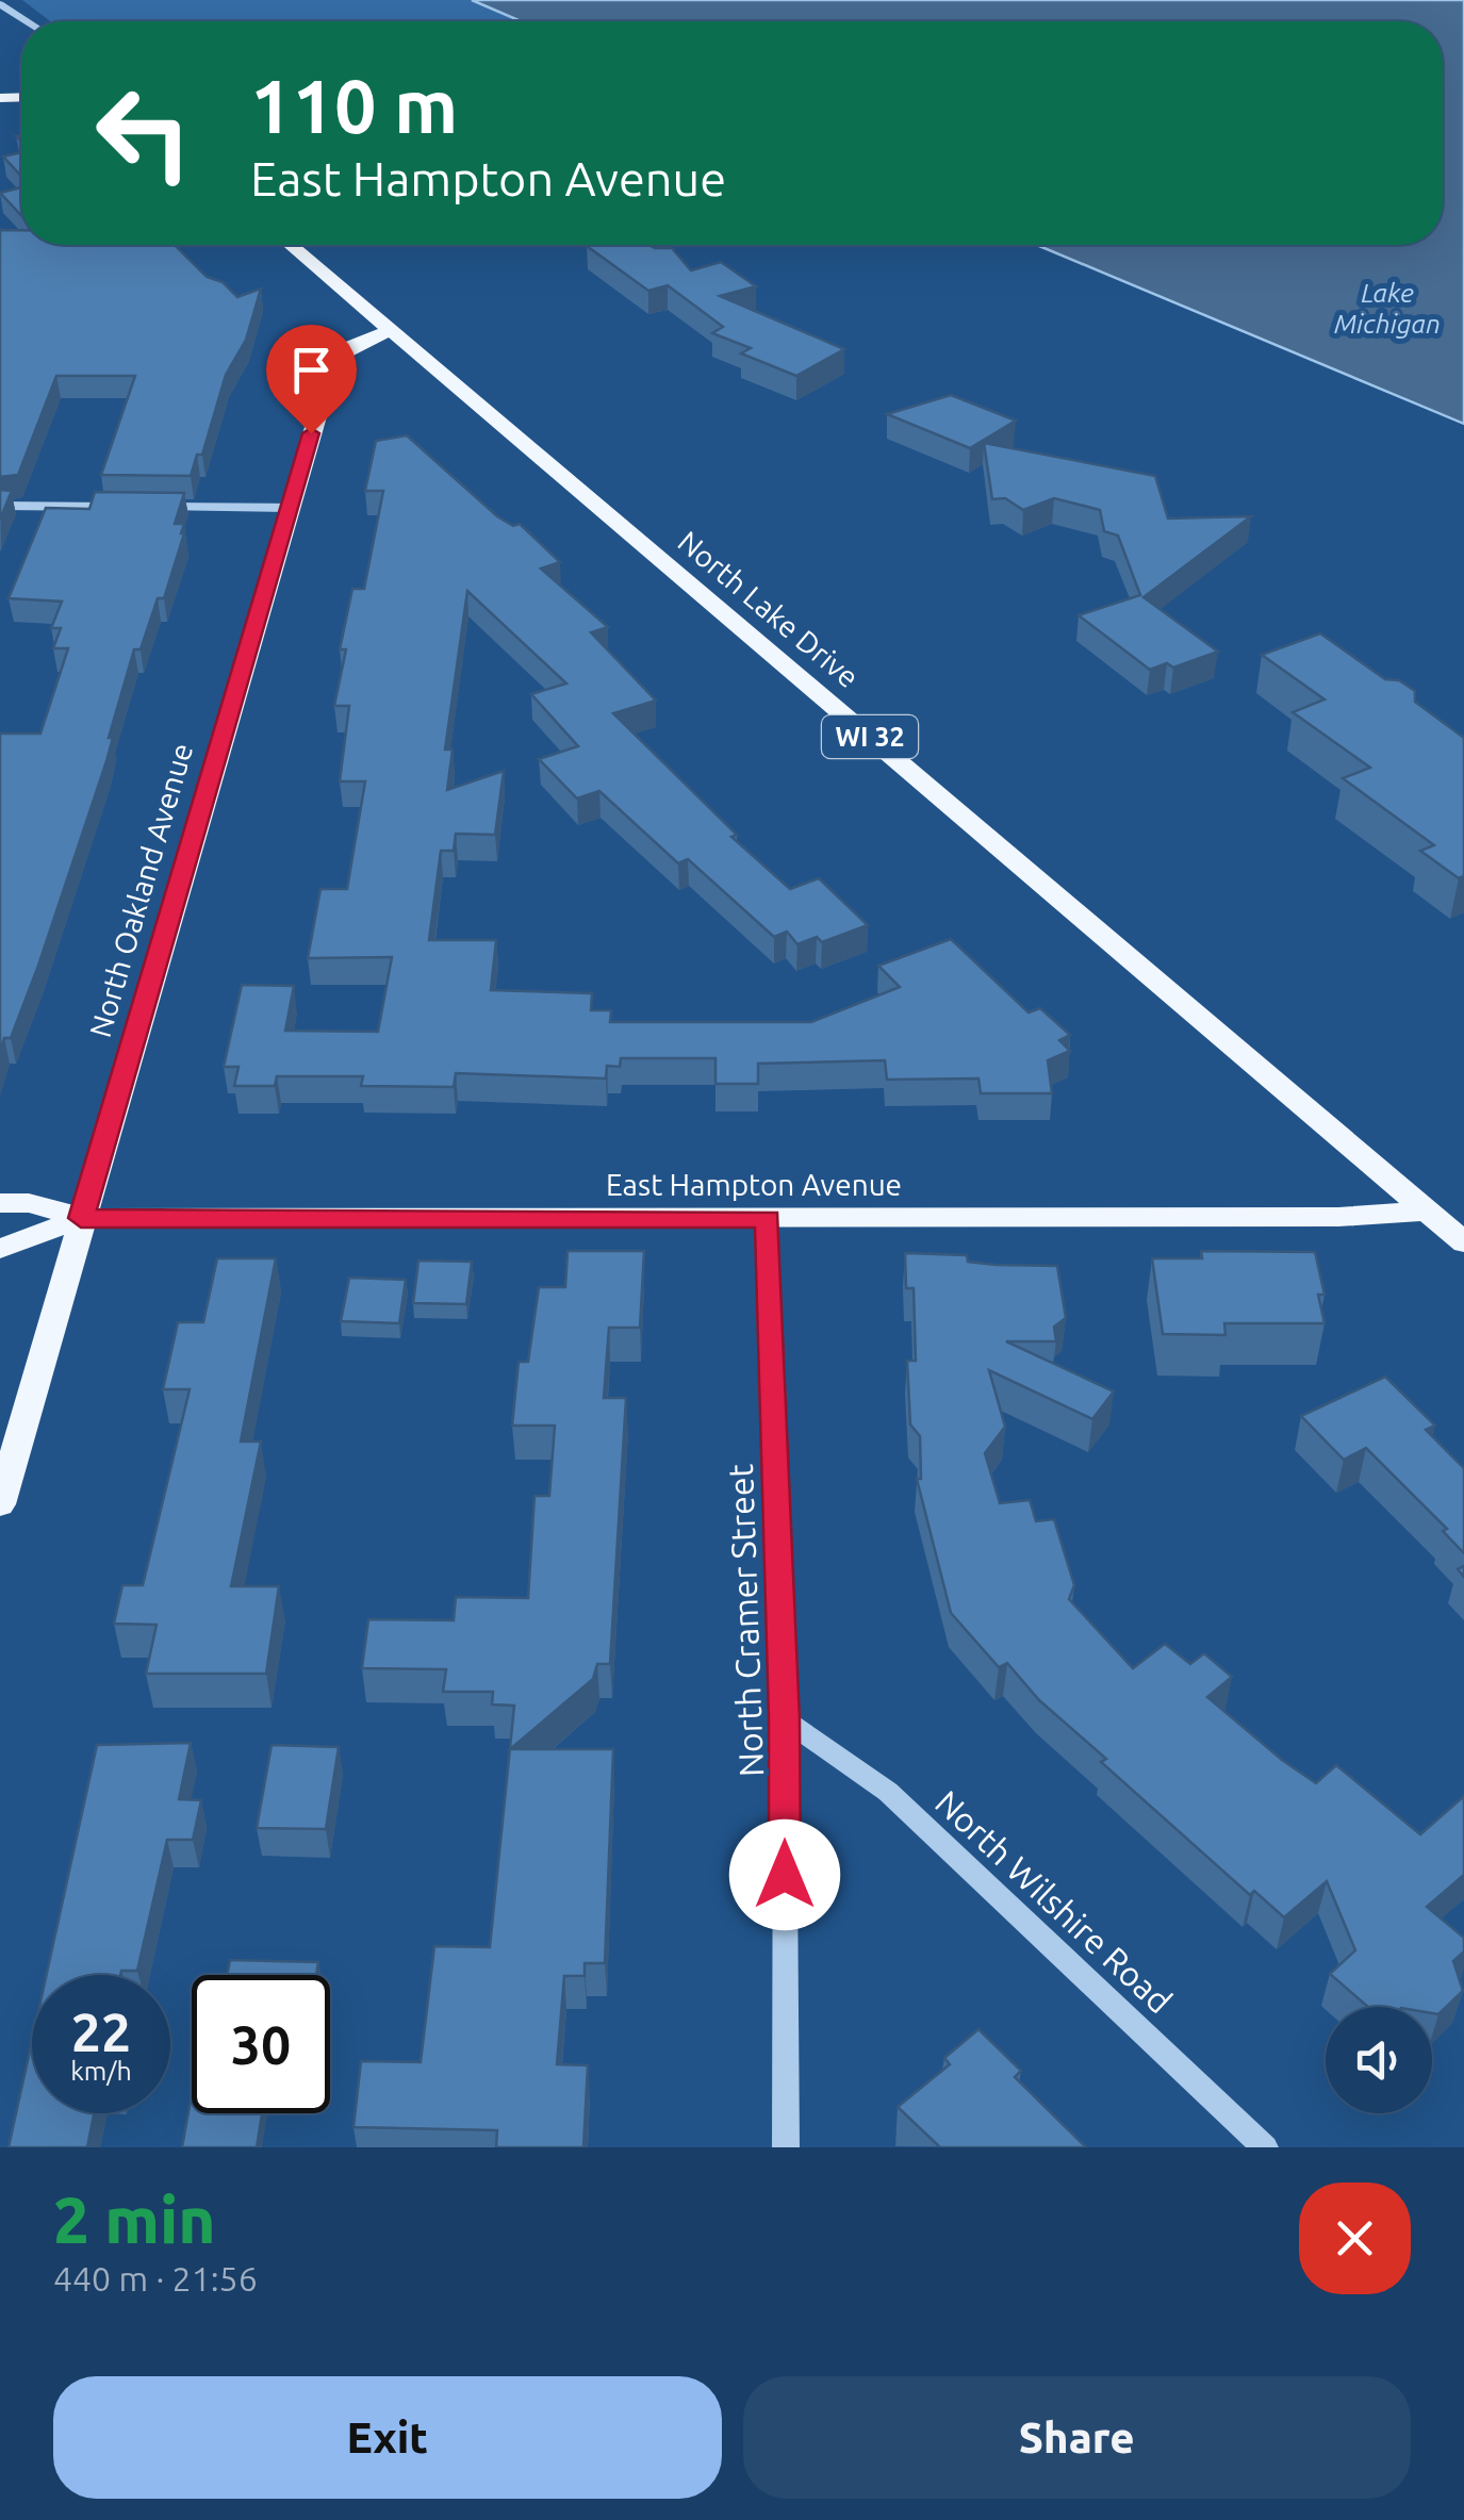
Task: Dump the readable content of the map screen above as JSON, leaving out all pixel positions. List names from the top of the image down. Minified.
{"streets":{"main road":["North Lake Drive","WI 32","North Oakland Avenue","East Hampton Avenue"],"street":["North Cramer Street","North Wilshire Road"]},"crossings":[["North Lake Drive","North Oakland Avenue"],["North Lake Drive","East Hampton Avenue"],["North Oakland Avenue","East Hampton Avenue"],["East Hampton Avenue","North Cramer Street"],["North Cramer Street","North Wilshire Road"]],"water":["Lake Michigan"],"page":{"turn":["110 m","East Hampton Avenue"],"speed":"22 km/h","limit":"30","heading":["2 min","440 m · 21:56"],"buttons":["Exit","Share"]}}
